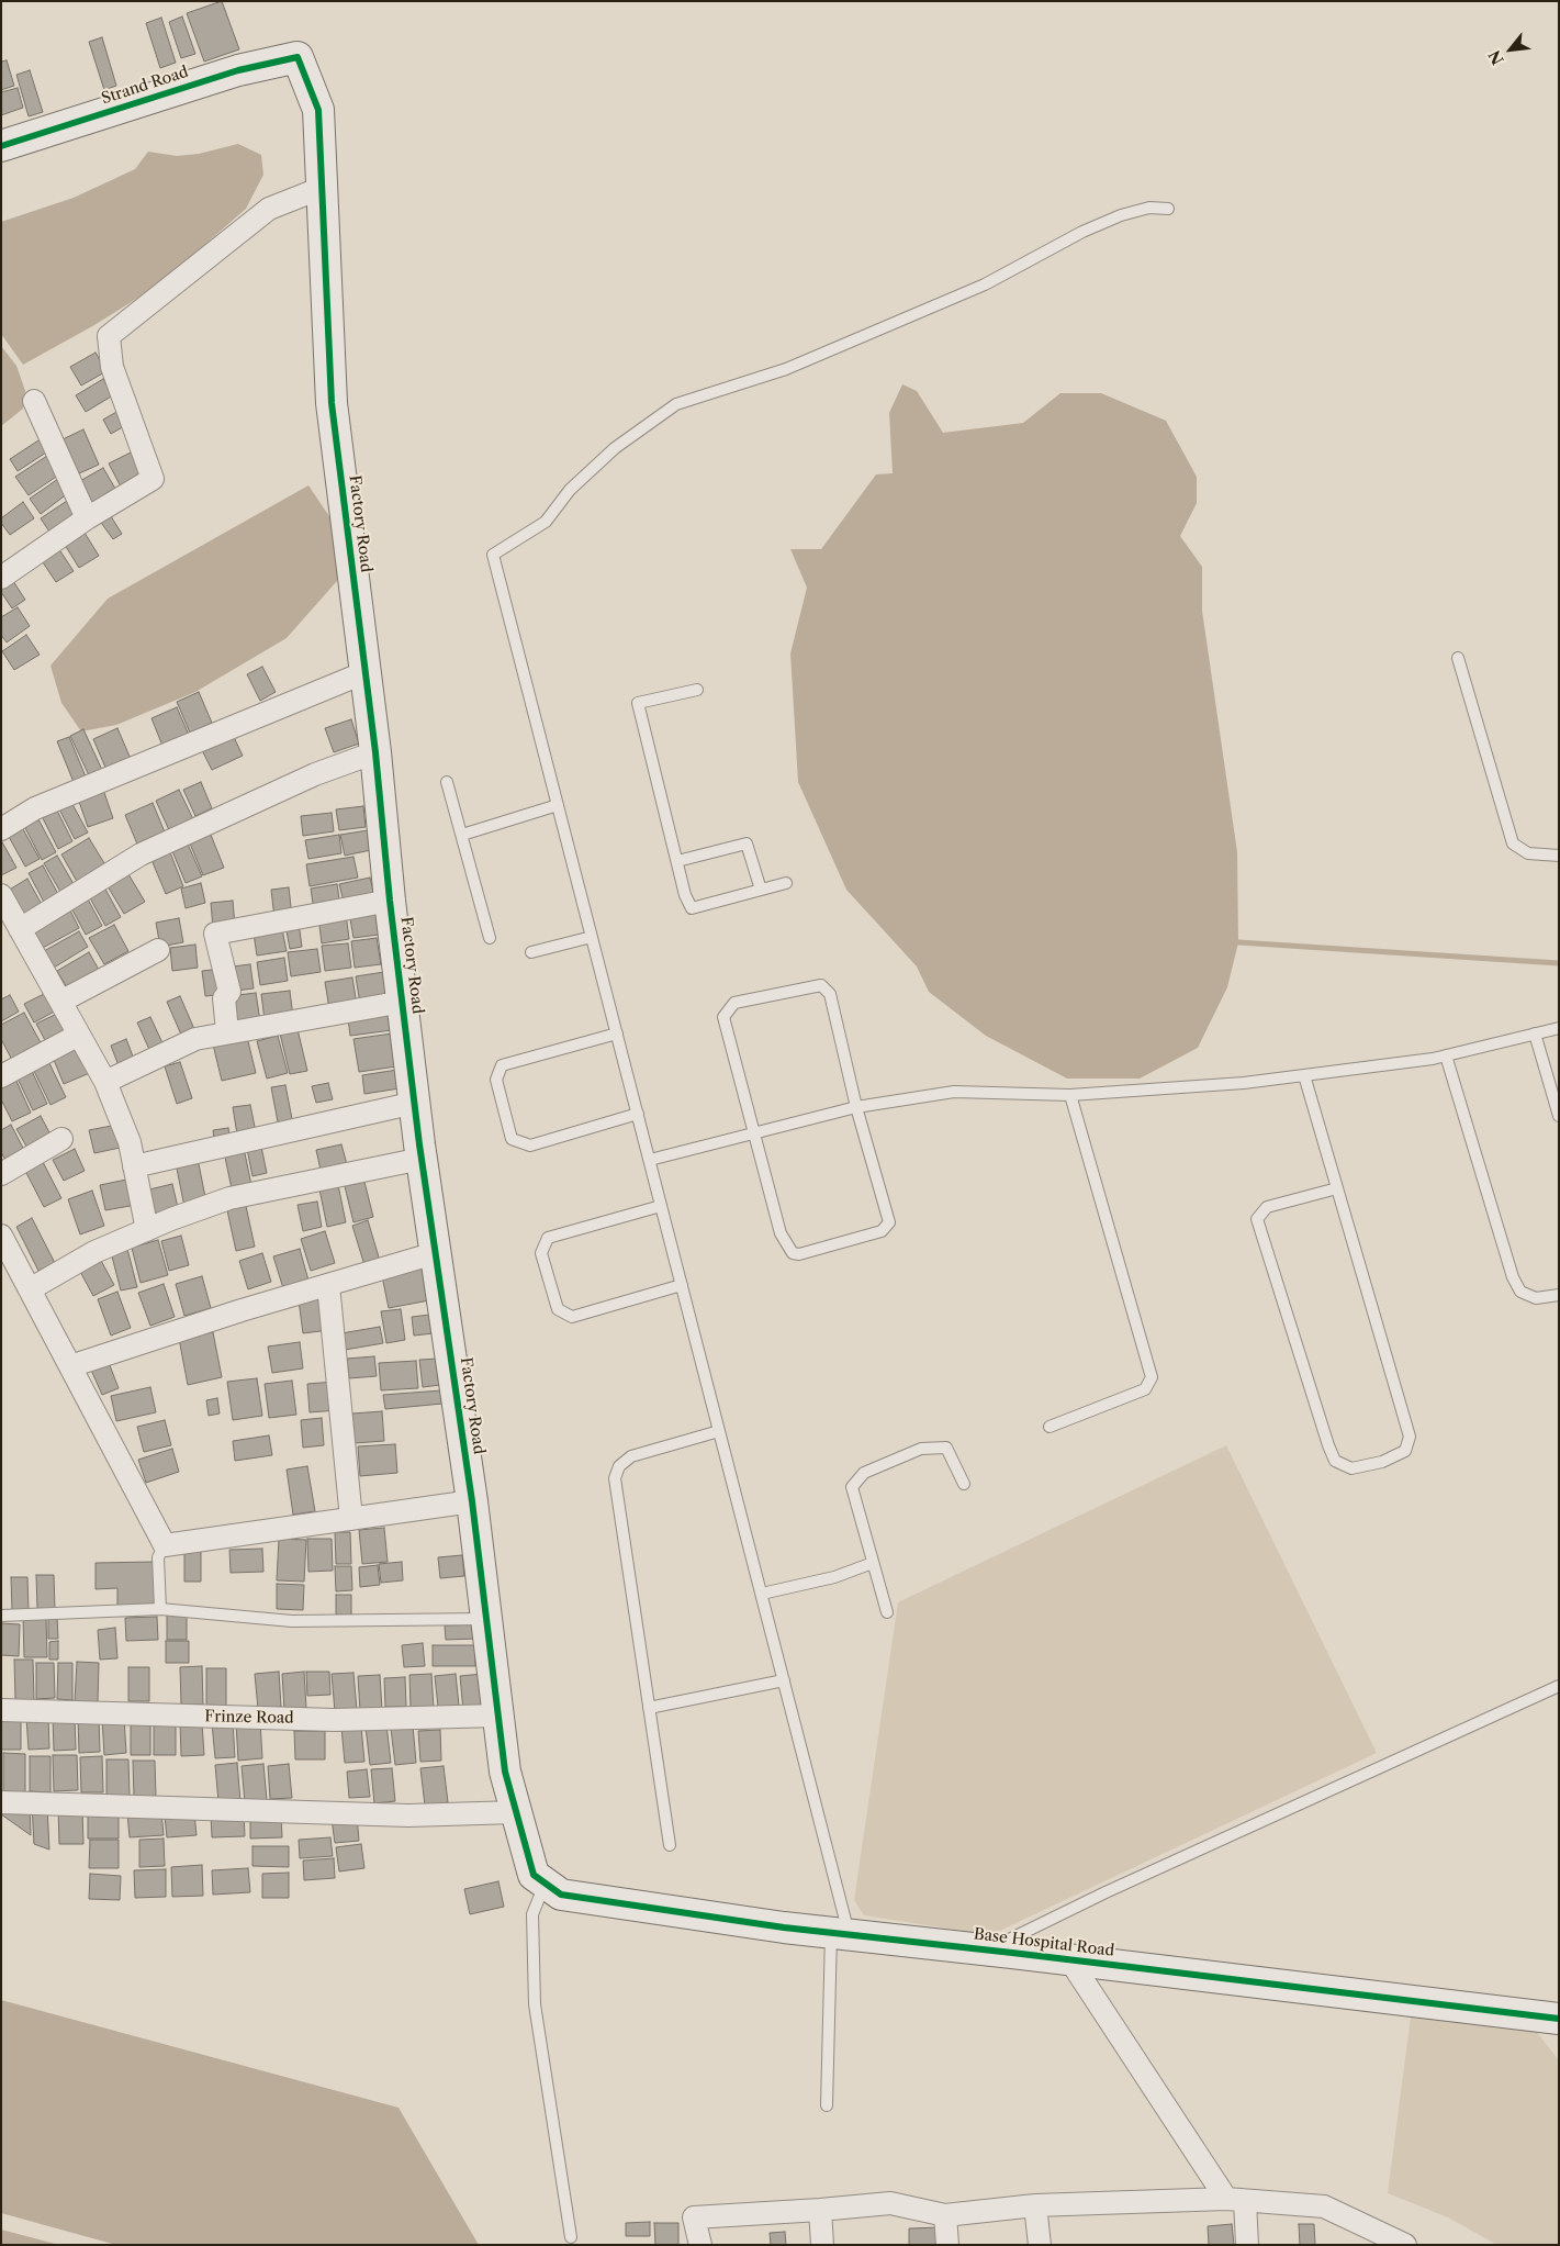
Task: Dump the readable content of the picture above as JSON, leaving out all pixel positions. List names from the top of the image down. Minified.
{"streets":{"street":["Strand Road","Factory Road","Frinze Road","Base Hospital Road"]},"crossings":[["Strand Road","Factory Road"],["Factory Road","Frinze Road"],["Factory Road","Base Hospital Road"]],"north":"bottom left"}
